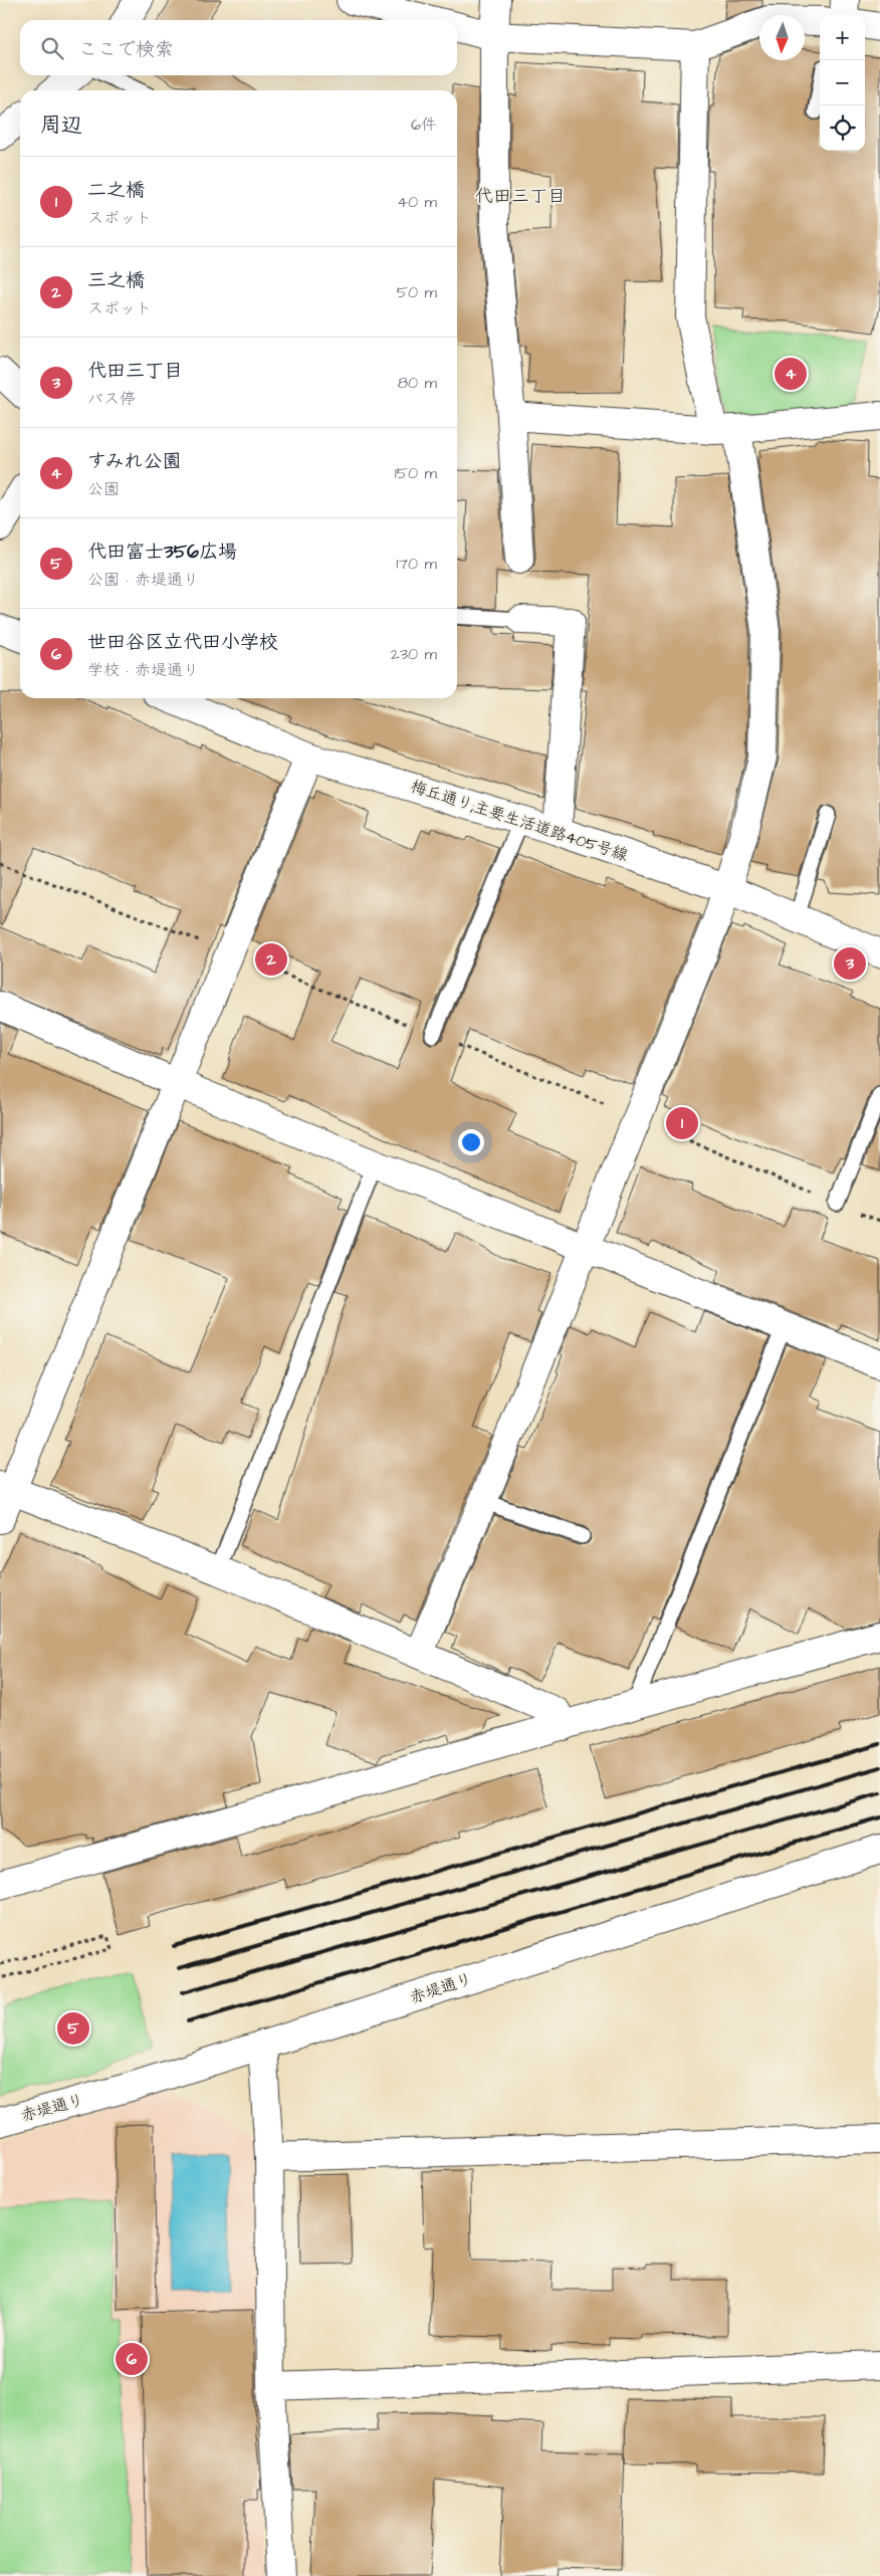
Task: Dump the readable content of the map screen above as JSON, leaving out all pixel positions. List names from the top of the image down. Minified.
{"streets":{"street":["梅丘通り;主要生活道路405号線","赤堤通り"]},"districts":["代田三丁目"],"north":"bottom","page":{"map_buttons":["+","−"],"search":"ここで検索","heading":["周辺","6件"],"list":[{"mark":"1","name":"二之橋","note":"スポット","value":"40 m"},{"mark":"2","name":"三之橋","note":"スポット","value":"50 m"},{"mark":"3","name":"代田三丁目","note":"バス停","value":"80 m"},{"mark":"4","name":"すみれ公園","note":"公園","value":"150 m"},{"mark":"5","name":"代田富士356広場","note":"公園 · 赤堤通り","value":"170 m"},{"mark":"6","name":"世田谷区立代田小学校","note":"学校 · 赤堤通り","value":"230 m"}],"pins":["4","2","3","1","5","6"]}}
